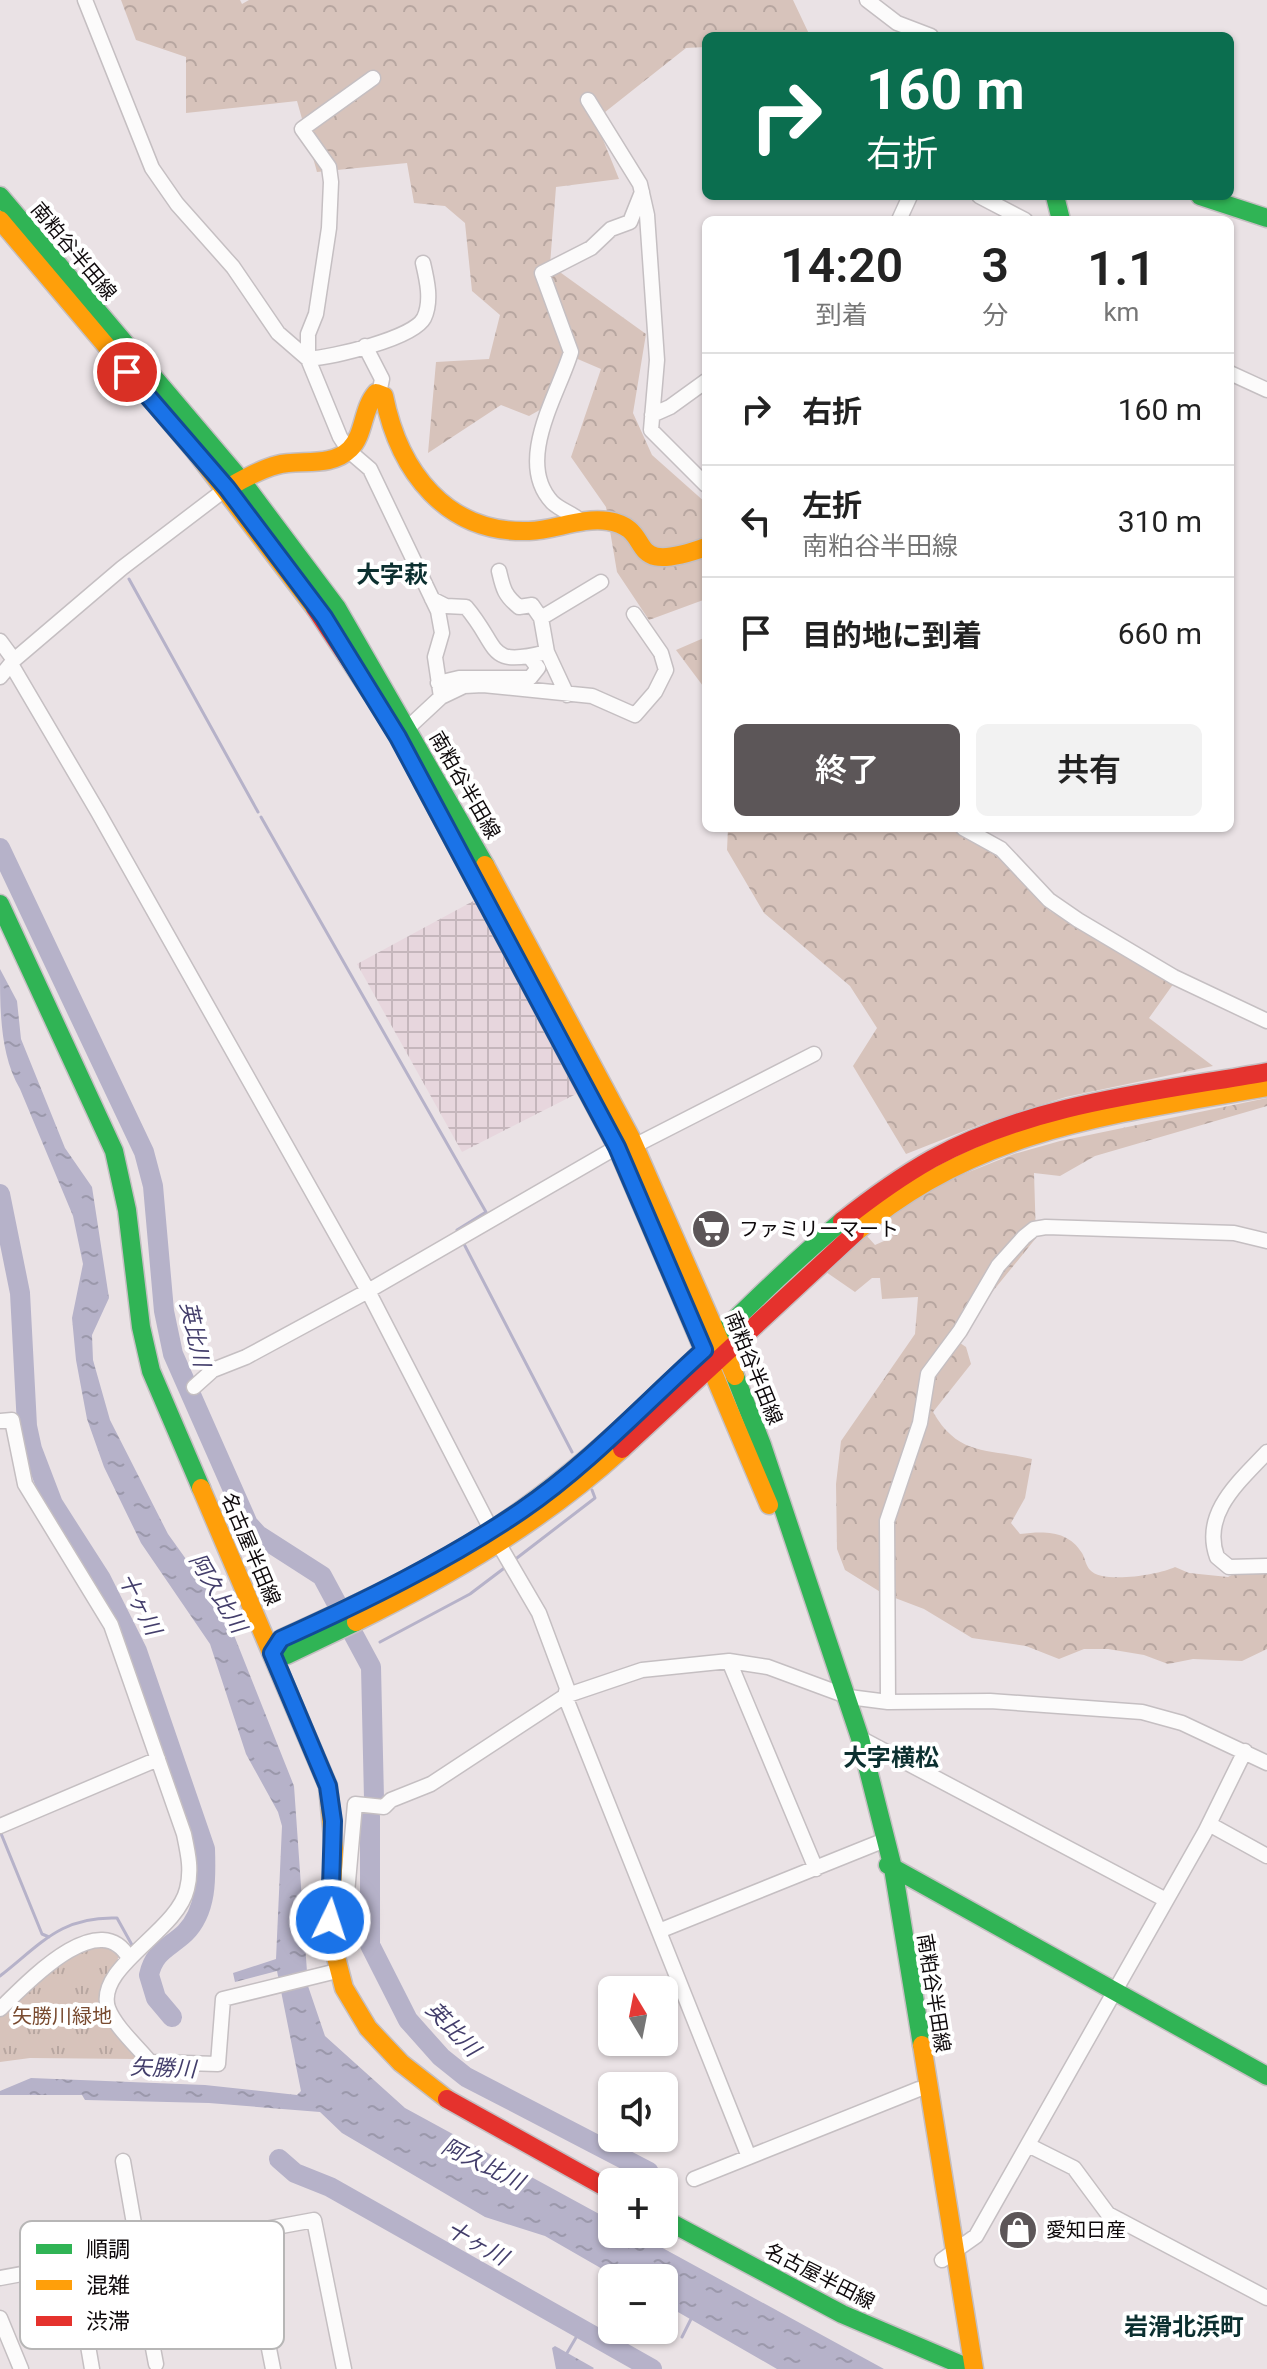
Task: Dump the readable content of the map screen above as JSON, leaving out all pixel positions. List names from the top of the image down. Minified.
{"streets":{"main road":["南粕谷半田線","名古屋半田線"]},"crossings":[["南粕谷半田線","名古屋半田線"]],"districts":["大字萩","大字横松","岩滑北浜町"],"water":["英比川","阿久比川","十ヶ川","矢勝川"],"parks":["矢勝川緑地"],"places":{"supermarket":["ファミリーマート"],"shop":["愛知日産"]},"legend":["順調","混雑","渋滞"],"north":"top","page":{"turn":["160 m","右折"],"eta":["14:20","到着","3","分","1.1","km"],"list":[{"name":"右折","value":"160 m"},{"name":"左折","note":"南粕谷半田線","value":"310 m"},{"name":"目的地に到着","value":"660 m"}],"buttons":["終了","共有"],"map_buttons":["+","−"]}}
